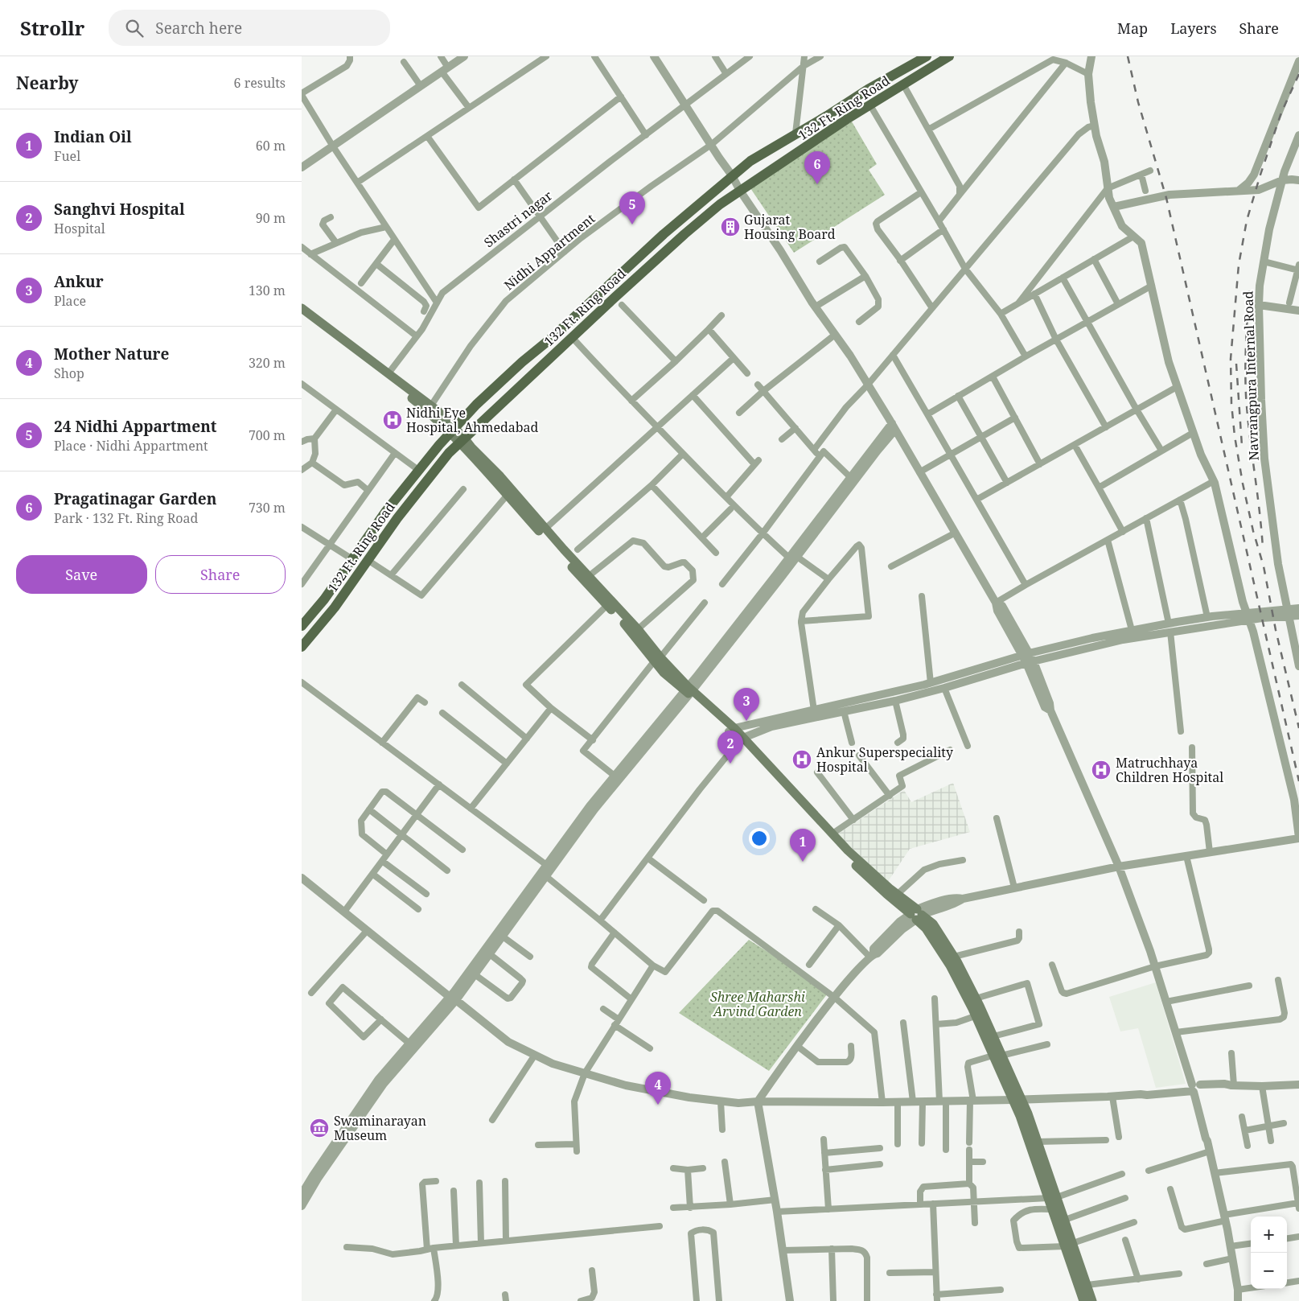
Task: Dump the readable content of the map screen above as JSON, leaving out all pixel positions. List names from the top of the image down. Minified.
{"streets":{"main road":["132 Ft. Ring Road"],"street":["Shastri nagar","Nidhi Appartment","Navrangpura Internal Road"]},"parks":["Shree Maharshi Arvind Garden"],"places":{"building":["Gujarat Housing Board"],"hospital":["Nidhi Eye Hospital, Ahmedabad","Ankur Superspeciality Hospital","Matruchhaya Children Hospital"],"museum":["Swaminarayan Museum"]},"page":{"header":"Strollr","search":"Search here","nav":["Map","Layers","Share"],"heading":["Nearby","6 results"],"list":[{"mark":"1","name":"Indian Oil","note":"Fuel","value":"60 m"},{"mark":"2","name":"Sanghvi Hospital","note":"Hospital","value":"90 m"},{"mark":"3","name":"Ankur","note":"Place","value":"130 m"},{"mark":"4","name":"Mother Nature","note":"Shop","value":"320 m"},{"mark":"5","name":"24 Nidhi Appartment","note":"Place · Nidhi Appartment","value":"700 m"},{"mark":"6","name":"Pragatinagar Garden","note":"Park · 132 Ft. Ring Road","value":"730 m"}],"pins":["6","5","3","2","1","4"],"buttons":["Save","Share"],"map_buttons":["+","−"]}}
